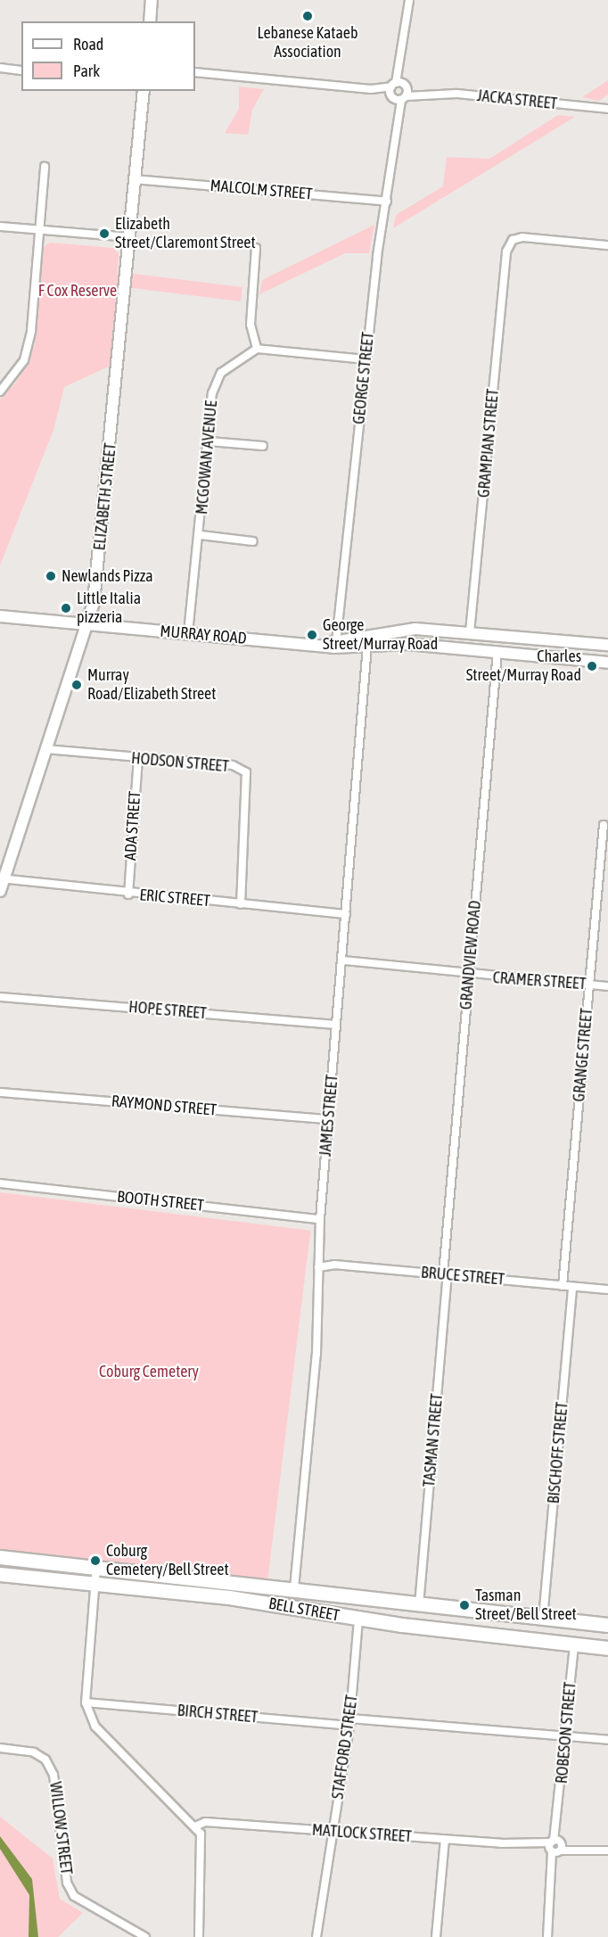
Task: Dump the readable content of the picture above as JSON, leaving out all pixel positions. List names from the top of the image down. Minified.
{"streets":{"highway":["BELL STREET"],"main road":["GRAMPIAN STREET","ELIZABETH STREET","MURRAY ROAD","GRANDVIEW ROAD"],"street":["JACKA STREET","MALCOLM STREET","GEORGE STREET","MCGOWAN AVENUE","HODSON STREET","ADA STREET","ERIC STREET","CRAMER STREET","HOPE STREET","GRANGE STREET","RAYMOND STREET","JAMES STREET","BOOTH STREET","BRUCE STREET","TASMAN STREET","BISCHOFF STREET","BIRCH STREET","ROBESON STREET","STAFFORD STREET","WILLOW STREET","MATLOCK STREET"]},"crossings":[["JACKA STREET","GEORGE STREET"],["MALCOLM STREET","GEORGE STREET"],["MALCOLM STREET","ELIZABETH STREET"],["GEORGE STREET","MURRAY ROAD"],["GRAMPIAN STREET","MURRAY ROAD"],["MCGOWAN AVENUE","MURRAY ROAD"],["ELIZABETH STREET","MURRAY ROAD"],["ELIZABETH STREET","HODSON STREET"],["ELIZABETH STREET","ERIC STREET"],["MURRAY ROAD","GRANDVIEW ROAD"],["MURRAY ROAD","JAMES STREET"],["HODSON STREET","ADA STREET"],["HODSON STREET","ERIC STREET"],["ADA STREET","ERIC STREET"],["ERIC STREET","JAMES STREET"],["GRANDVIEW ROAD","CRAMER STREET"],["GRANDVIEW ROAD","BRUCE STREET"],["GRANDVIEW ROAD","TASMAN STREET"],["CRAMER STREET","GRANGE STREET"],["CRAMER STREET","JAMES STREET"],["HOPE STREET","JAMES STREET"],["GRANGE STREET","BRUCE STREET"],["RAYMOND STREET","JAMES STREET"],["JAMES STREET","BOOTH STREET"],["JAMES STREET","BRUCE STREET"],["JAMES STREET","BELL STREET"],["BRUCE STREET","TASMAN STREET"],["BRUCE STREET","BISCHOFF STREET"],["TASMAN STREET","BELL STREET"],["BISCHOFF STREET","BELL STREET"],["BELL STREET","ROBESON STREET"],["BELL STREET","STAFFORD STREET"],["BIRCH STREET","ROBESON STREET"],["BIRCH STREET","STAFFORD STREET"],["ROBESON STREET","MATLOCK STREET"],["STAFFORD STREET","MATLOCK STREET"]],"parks":["F Cox Reserve","Coburg Cemetery"],"places":["Lebanese Kataeb Association","Elizabeth Street/Claremont Street","Newlands Pizza","Little Italia pizzeria","George Street/Murray Road","Charles Street/Murray Road","Murray Road/Elizabeth Street","Coburg Cemetery/Bell Street","Tasman Street/Bell Street"],"legend":["Road","Park"]}
